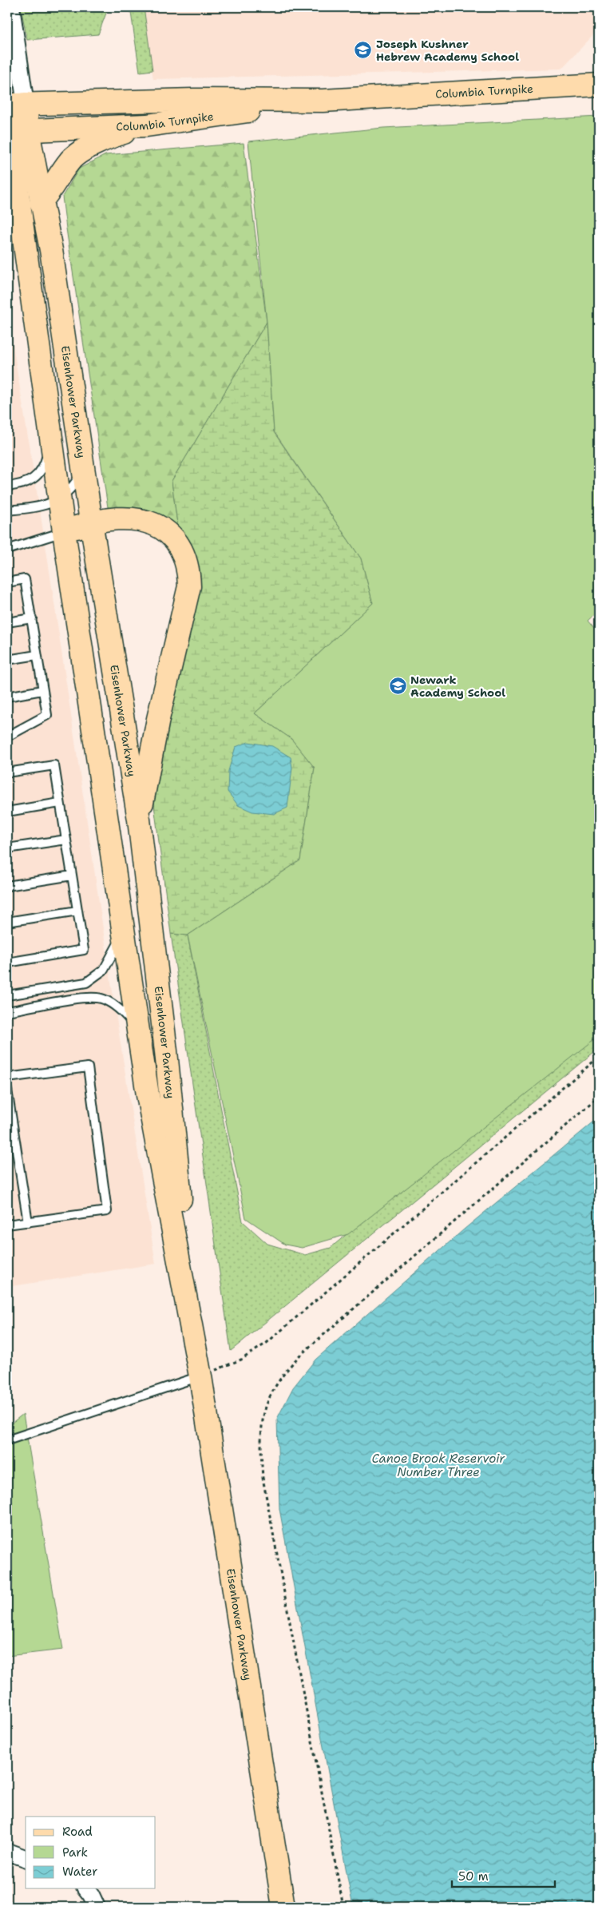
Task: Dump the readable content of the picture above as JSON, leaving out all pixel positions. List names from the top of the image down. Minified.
{"streets":{"main road":["Columbia Turnpike","Eisenhower Parkway"]},"crossings":[["Columbia Turnpike","Eisenhower Parkway"]],"water":["Canoe Brook Reservoir Number Three"],"places":{"school or university":["Joseph Kushner Hebrew Academy School","Newark Academy School"]},"legend":["Road","Park","Water"],"scale_bar":"50 m"}
